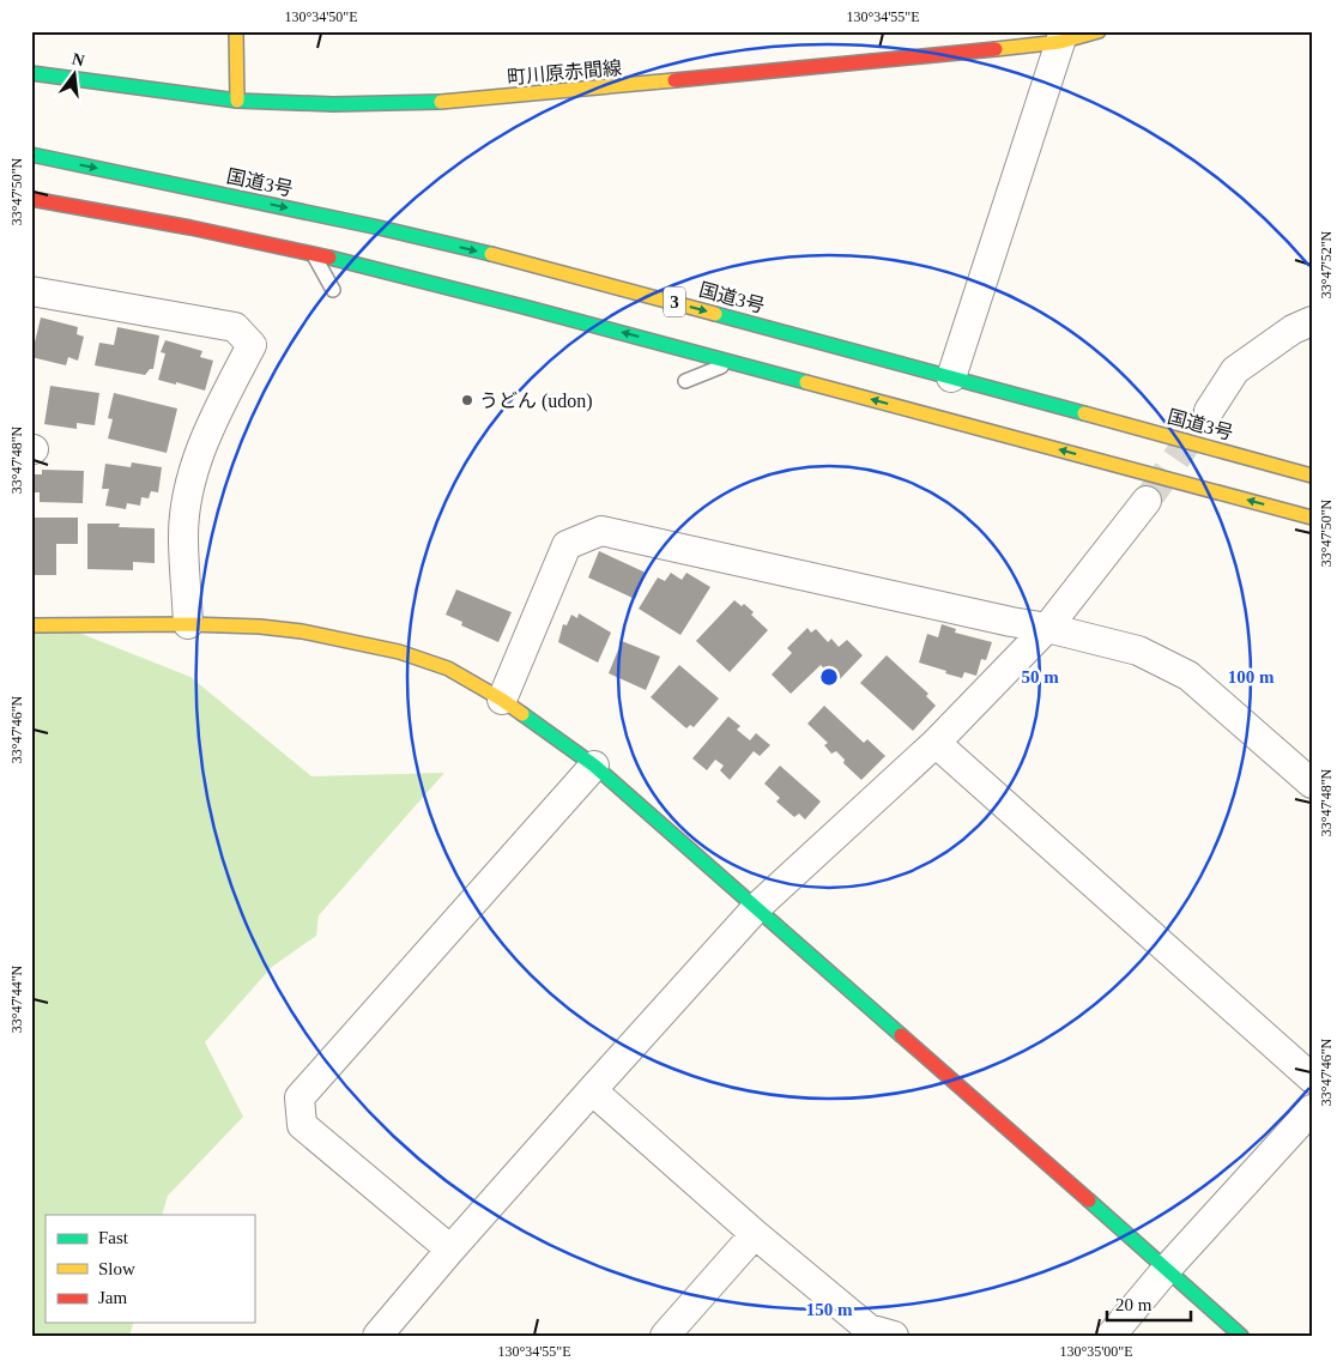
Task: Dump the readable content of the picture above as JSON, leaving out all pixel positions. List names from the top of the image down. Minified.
{"streets":{"main road":["町川原赤間線","国道3号","3"]},"places":["うどん (udon)"],"legend":["Fast","Slow","Jam"],"scale_bar":"20 m","north":"top","coordinates":["130°34'50\"E","130°34'55\"E","33°47'50\"N","33°47'52\"N","33°47'48\"N","33°47'46\"N","33°47'44\"N","130°35'00\"E"],"rings":["50 m","100 m","150 m"]}
